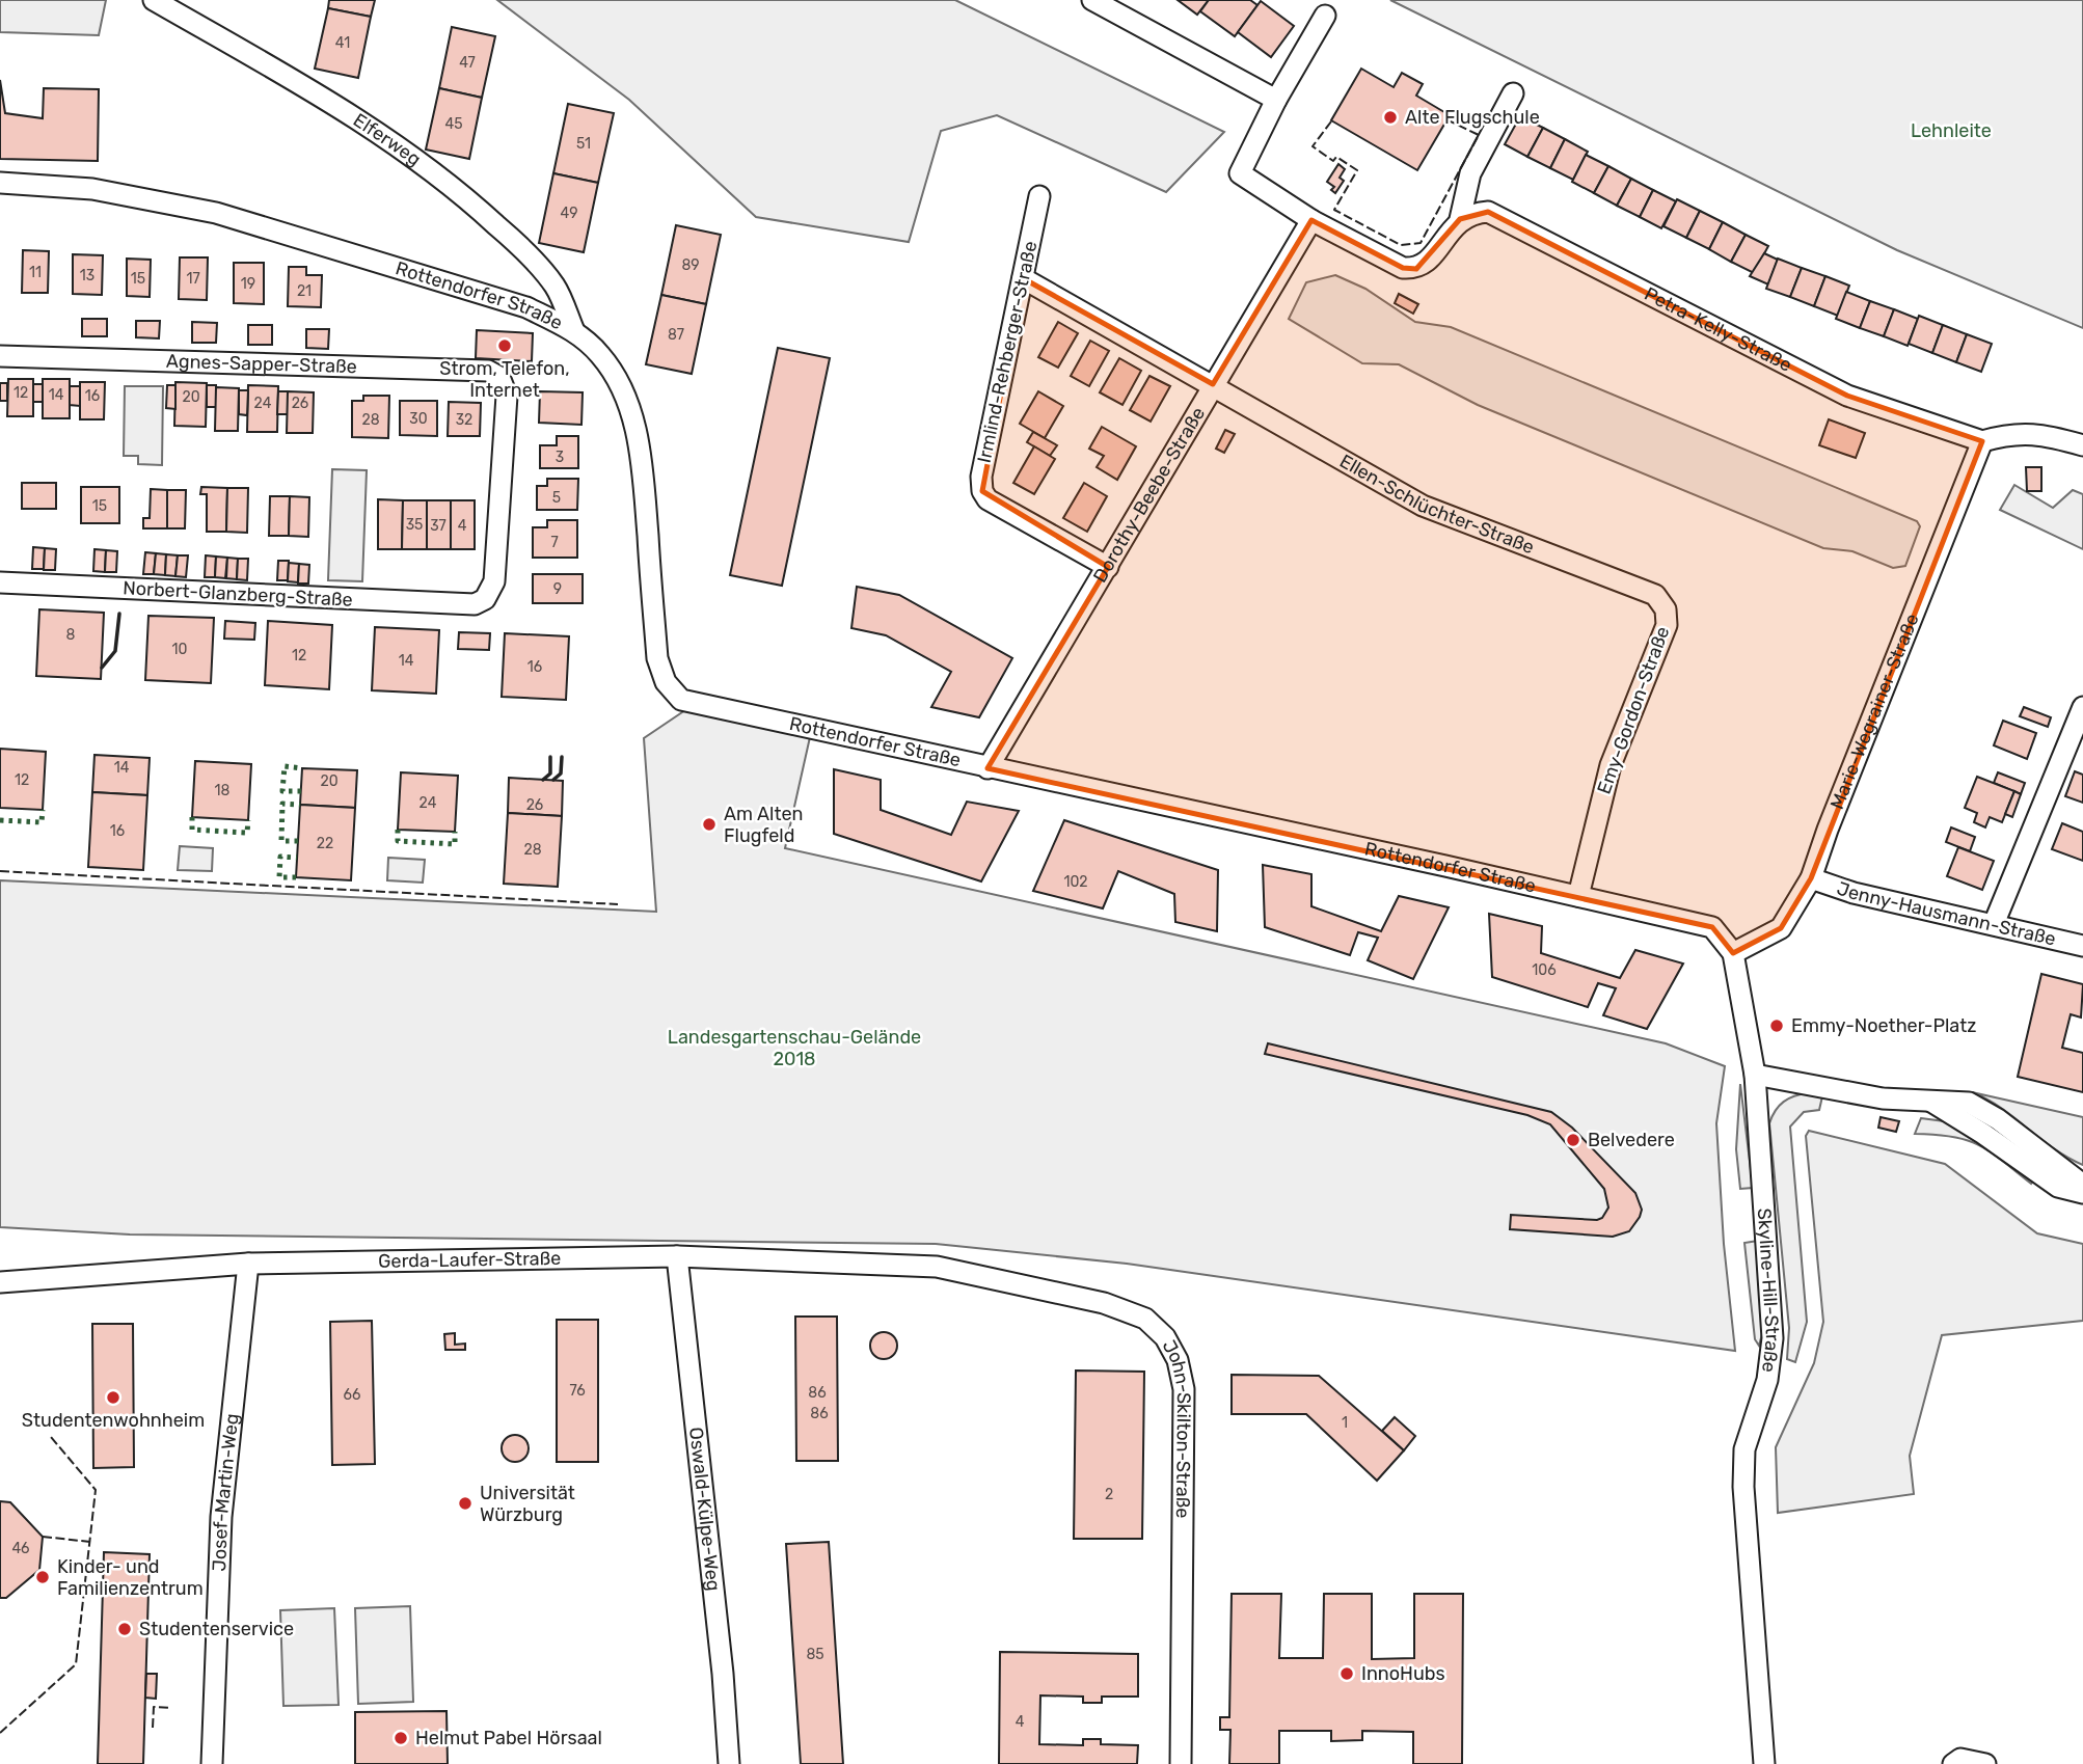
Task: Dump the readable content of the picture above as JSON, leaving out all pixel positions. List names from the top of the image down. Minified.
{"streets":{"street":["Elferweg","Rottendorfer Straße","Petra-Kelly-Straße","Irmlind-Rehberger-Straße","Agnes-Sapper-Straße","Dorothy-Beebe-Straße","Ellen-Schlüchter-Straße","Norbert-Glanzberg-Straße","Emy-Gordon-Straße","Marie-Wegrainer-Straße","Jenny-Hausmann-Straße","Gerda-Laufer-Straße","Skyline-Hill-Straße","John-Skilton-Straße","Josef-Martin-Weg","Oswald-Külpe-Weg"]},"crossings":[["Elferweg","Rottendorfer Straße"],["Rottendorfer Straße","Dorothy-Beebe-Straße"],["Rottendorfer Straße","Emy-Gordon-Straße"],["Rottendorfer Straße","Marie-Wegrainer-Straße"],["Petra-Kelly-Straße","Marie-Wegrainer-Straße"],["Irmlind-Rehberger-Straße","Dorothy-Beebe-Straße"],["Irmlind-Rehberger-Straße","Ellen-Schlüchter-Straße"],["Agnes-Sapper-Straße","Norbert-Glanzberg-Straße"],["Dorothy-Beebe-Straße","Ellen-Schlüchter-Straße"],["Ellen-Schlüchter-Straße","Emy-Gordon-Straße"],["Marie-Wegrainer-Straße","Jenny-Hausmann-Straße"],["Gerda-Laufer-Straße","John-Skilton-Straße"],["Gerda-Laufer-Straße","Josef-Martin-Weg"],["Gerda-Laufer-Straße","Oswald-Külpe-Weg"]],"parks":["Lehnleite","Landesgartenschau-Gelände 2018"],"places":["Alte Flugschule","Strom, Telefon, Internet","Am Alten Flugfeld","Emmy-Noether-Platz","Belvedere","Studentenwohnheim","Universität Würzburg","Kinder- und Familienzentrum","Studentenservice","InnoHubs","Helmut Pabel Hörsaal"],"house_numbers":["41","47","45","51","49","89","11","13","15","17","19","21","87","12","14","16","20","24","26","30","28","32","3","5","15","35","37","4","7","9","8","10","12","14","16","14","12","20","18","24","26","16","22","28","102","106","76","86","66","86","1","2","46","85","4"]}
